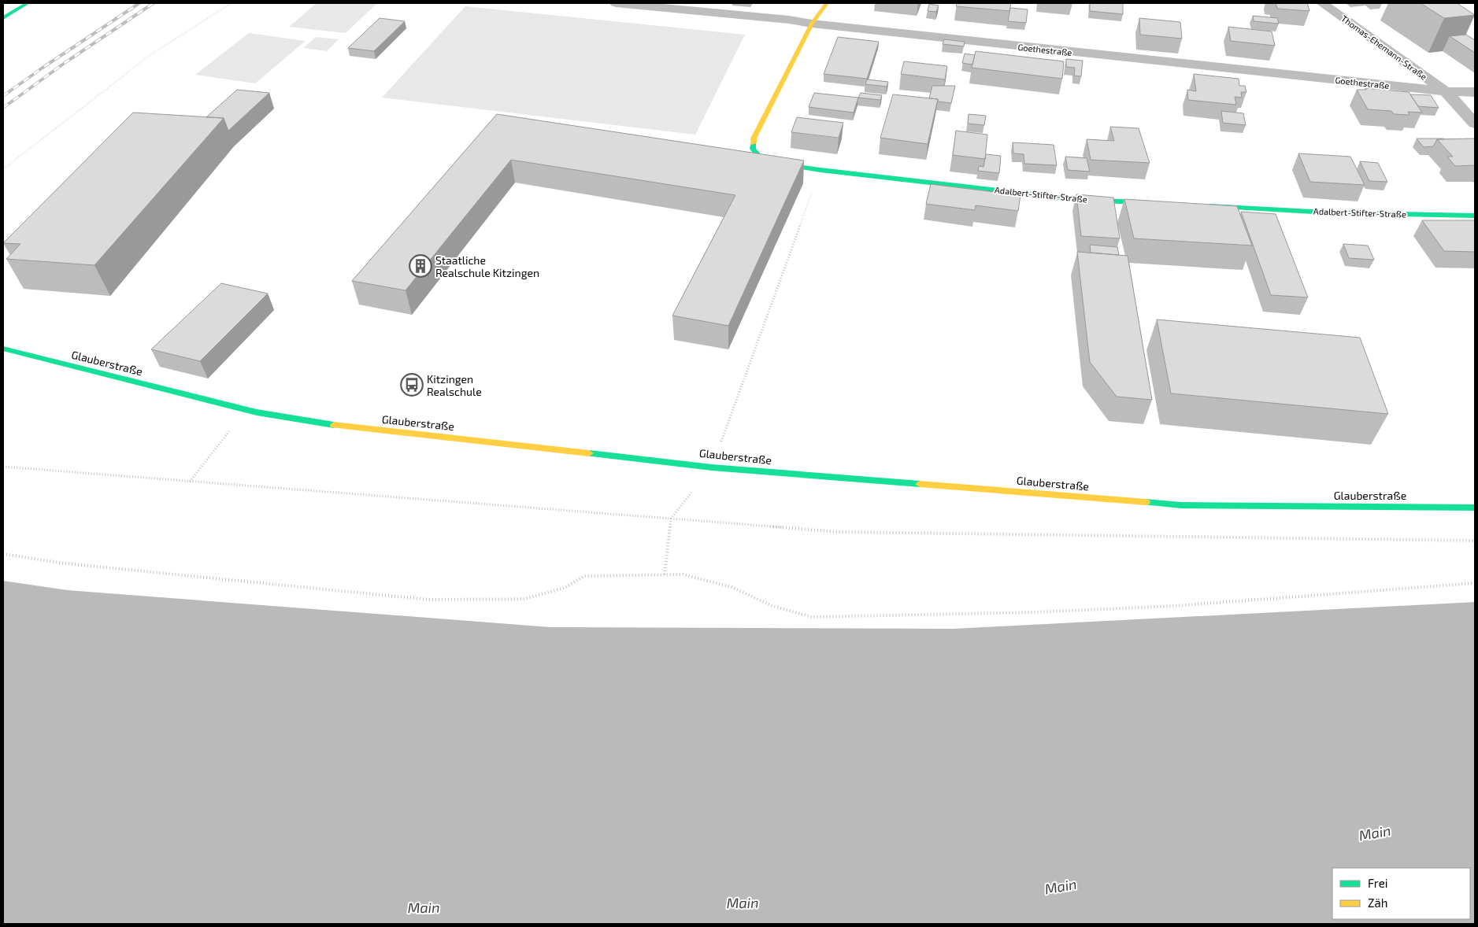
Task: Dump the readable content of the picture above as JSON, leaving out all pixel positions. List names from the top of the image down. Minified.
{"streets":{"street":["Thomas-Ehemann-Straße","Goethestraße","Adalbert-Stifter-Straße","Glauberstraße"]},"crossings":[["Thomas-Ehemann-Straße","Goethestraße"],["Goethestraße","Adalbert-Stifter-Straße"]],"water":["Main"],"places":{"building":["Staatliche Realschule Kitzingen"],"bus stop":["Kitzingen Realschule"]},"legend":["Frei","Zäh"]}
